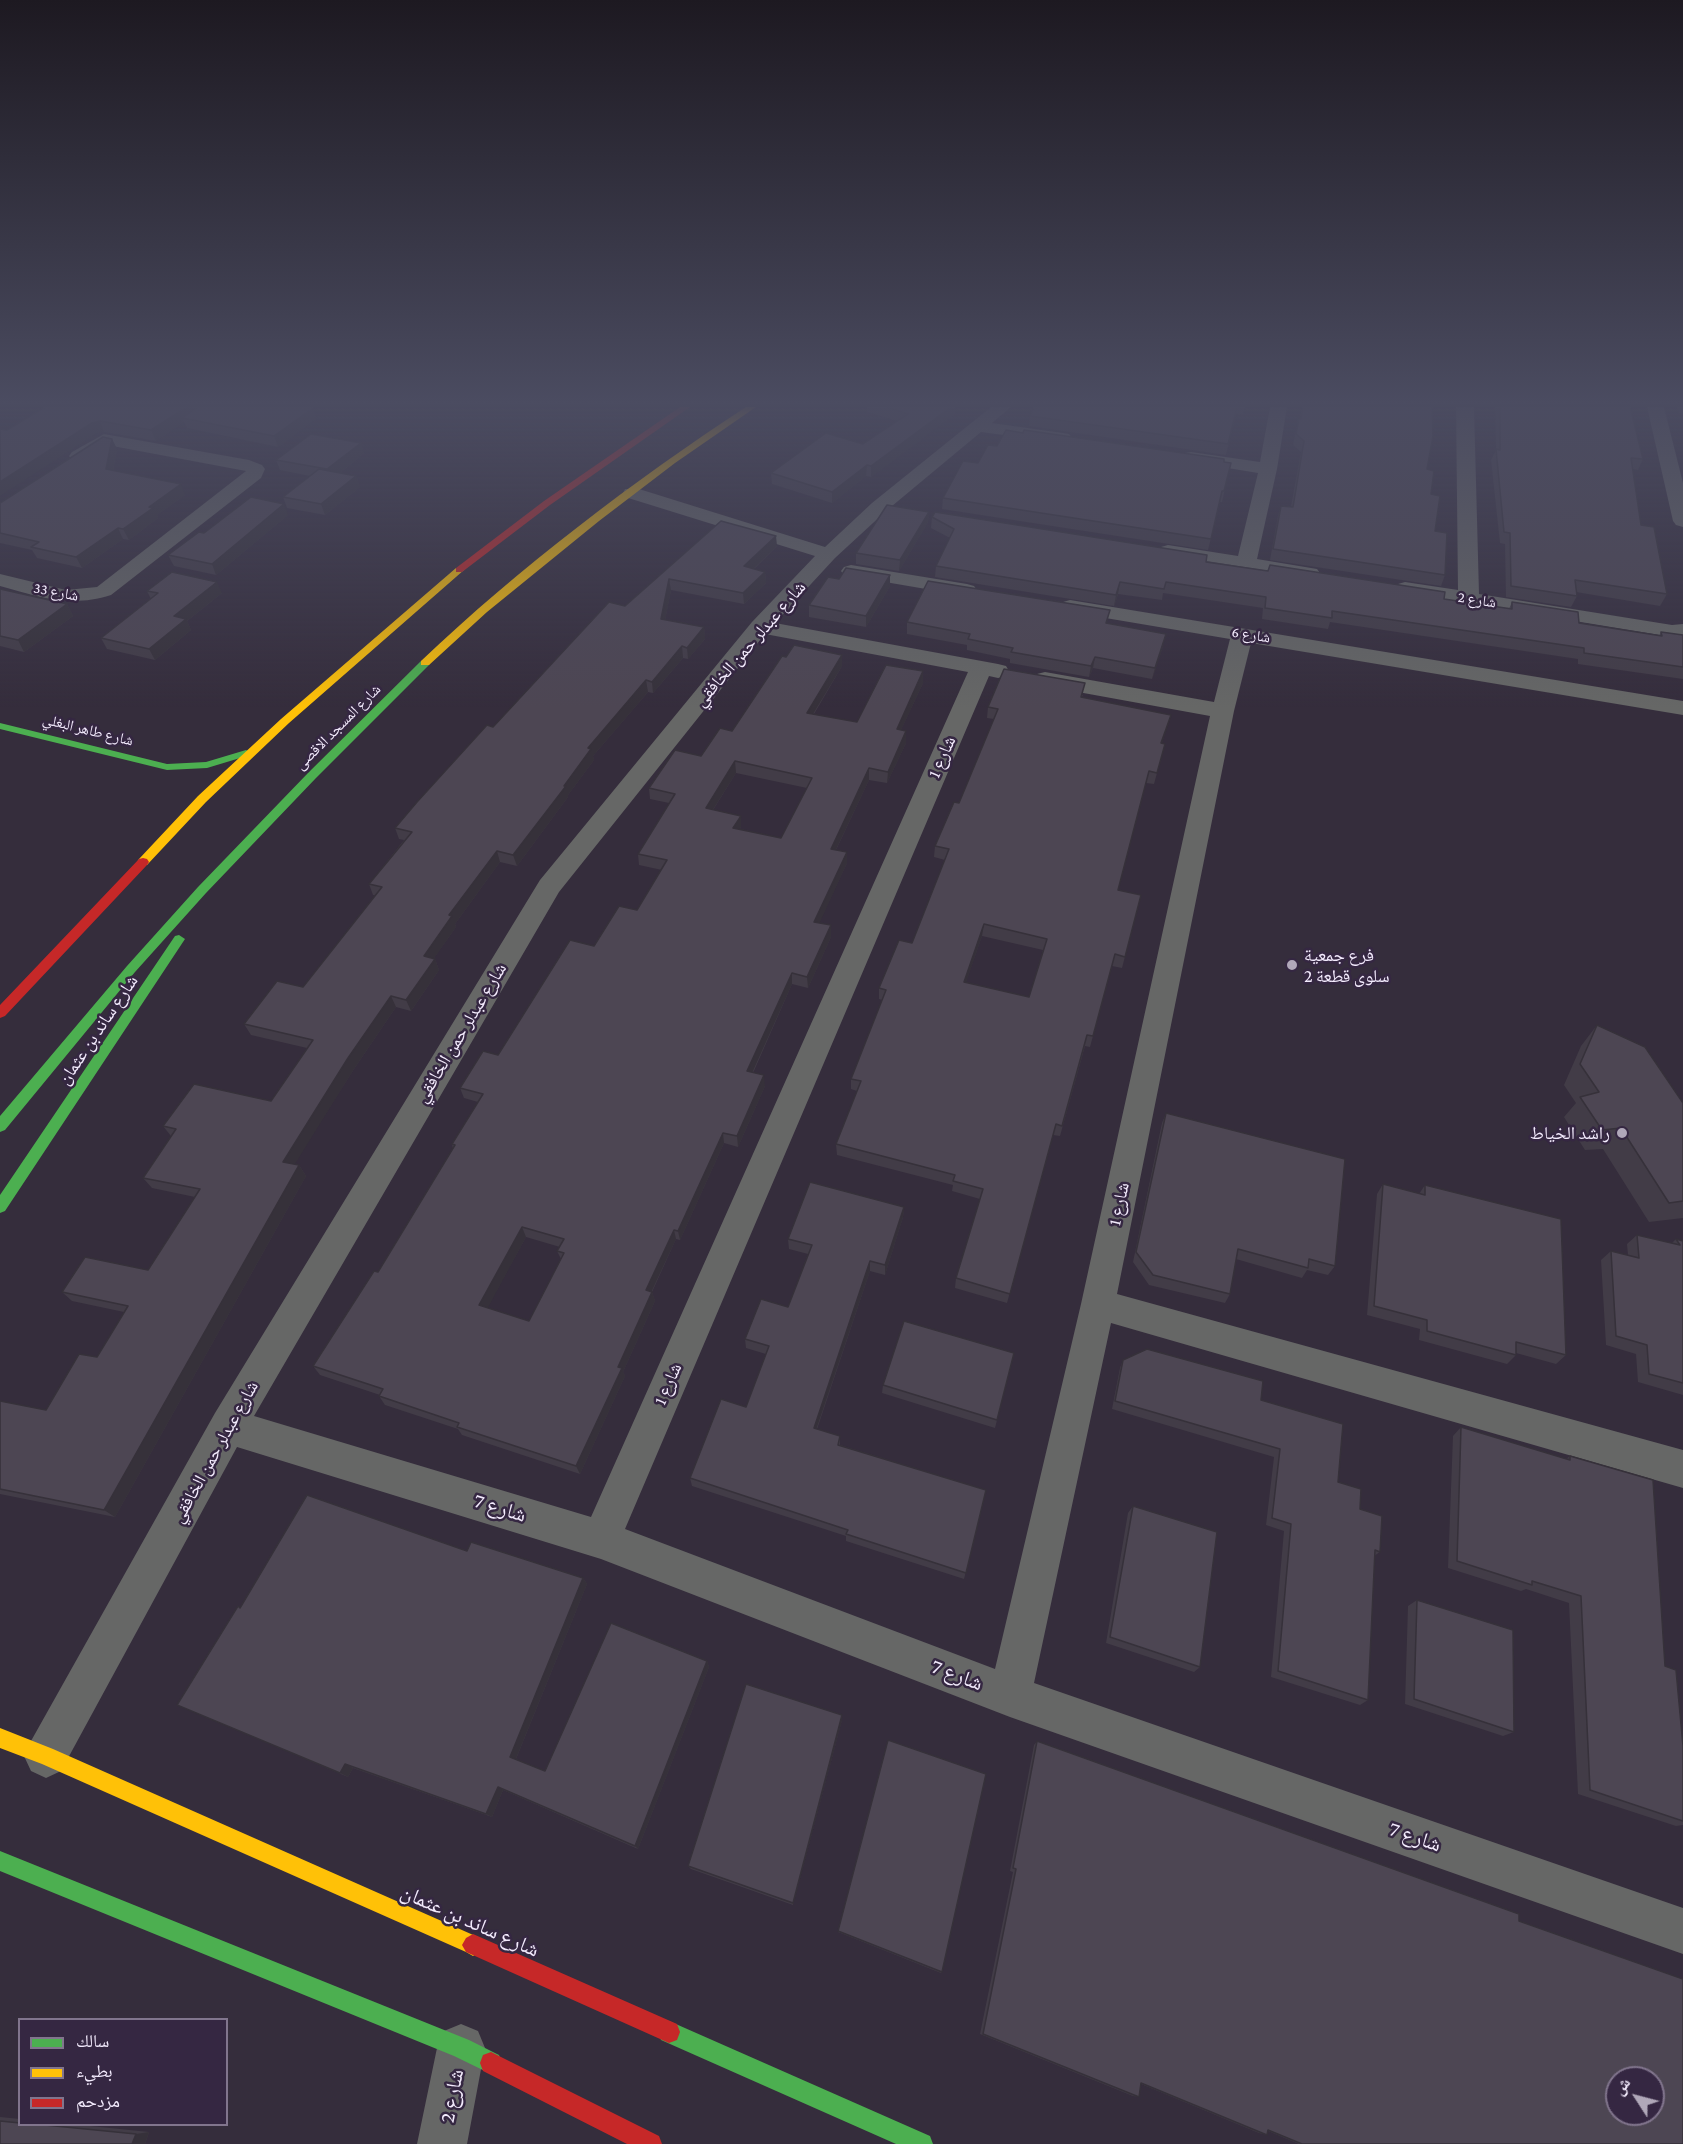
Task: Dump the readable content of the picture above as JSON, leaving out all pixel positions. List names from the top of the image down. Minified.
{"streets":{"main road":["شارع المسجد الاقصى","شارع طاهر البغلي","شارع ساند بن عثمان"],"street":["شارع 33","شارع 2","شارع 6","شارع عبدلر حمن الخافقي","شارع 1","شارع 7"]},"crossings":[["شارع 6","شارع 1"],["شارع عبدلر حمن الخافقي","شارع ساند بن عثمان"],["شارع عبدلر حمن الخافقي","شارع 7"],["شارع المسجد الاقصى","شارع طاهر البغلي"],["شارع المسجد الاقصى","شارع ساند بن عثمان"],["شارع 1","شارع 7"]],"places":["فرع جمعية سلوى قطعة 2","راشد الخياط"],"legend":["سالك","بطيء","مزدحم"],"north":"top left"}
